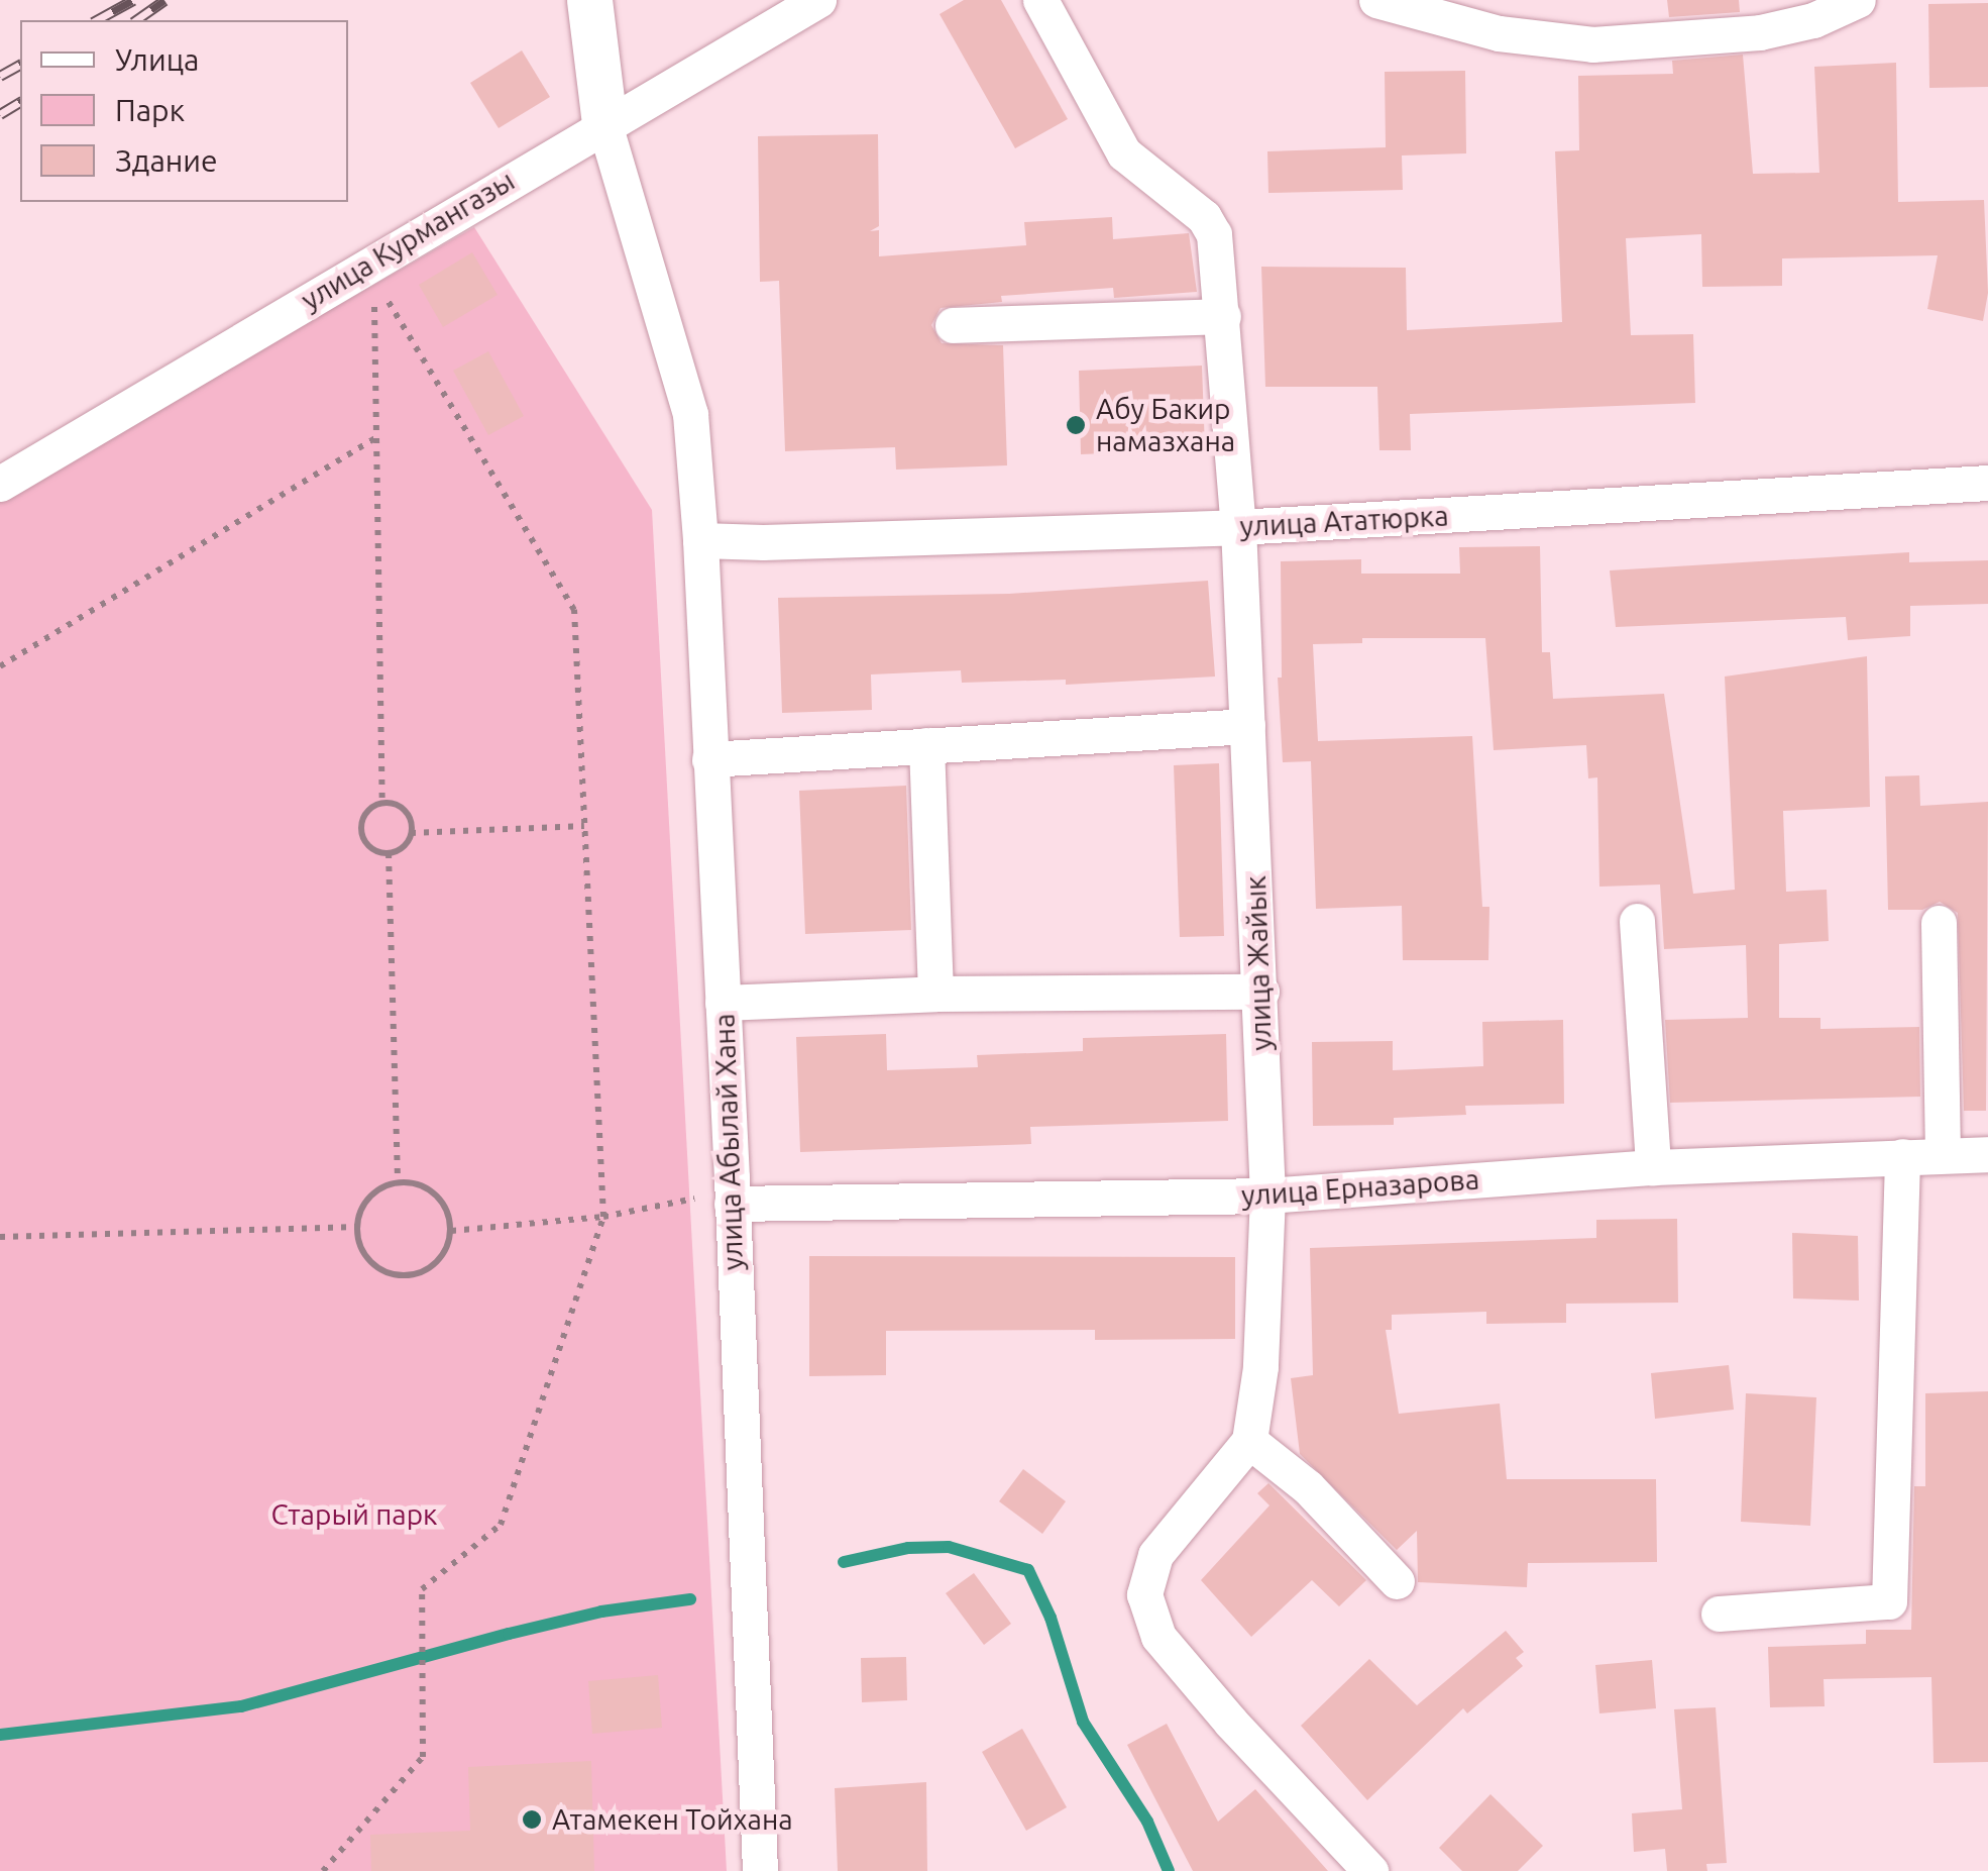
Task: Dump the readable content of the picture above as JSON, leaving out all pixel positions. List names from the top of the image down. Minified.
{"streets":{"street":["улица Курмангазы","улица Ататюрка","улица Жайык","улица Абылай Хана","улица Ерназарова"]},"crossings":[["улица Курмангазы","улица Абылай Хана"],["улица Ататюрка","улица Жайык"],["улица Ататюрка","улица Абылай Хана"],["улица Жайык","улица Ерназарова"],["улица Абылай Хана","улица Ерназарова"]],"parks":["Старый парк"],"places":["Абу Бакир намазхана","Атамекен Тойхана"],"legend":["Улица","Парк","Здание"]}
